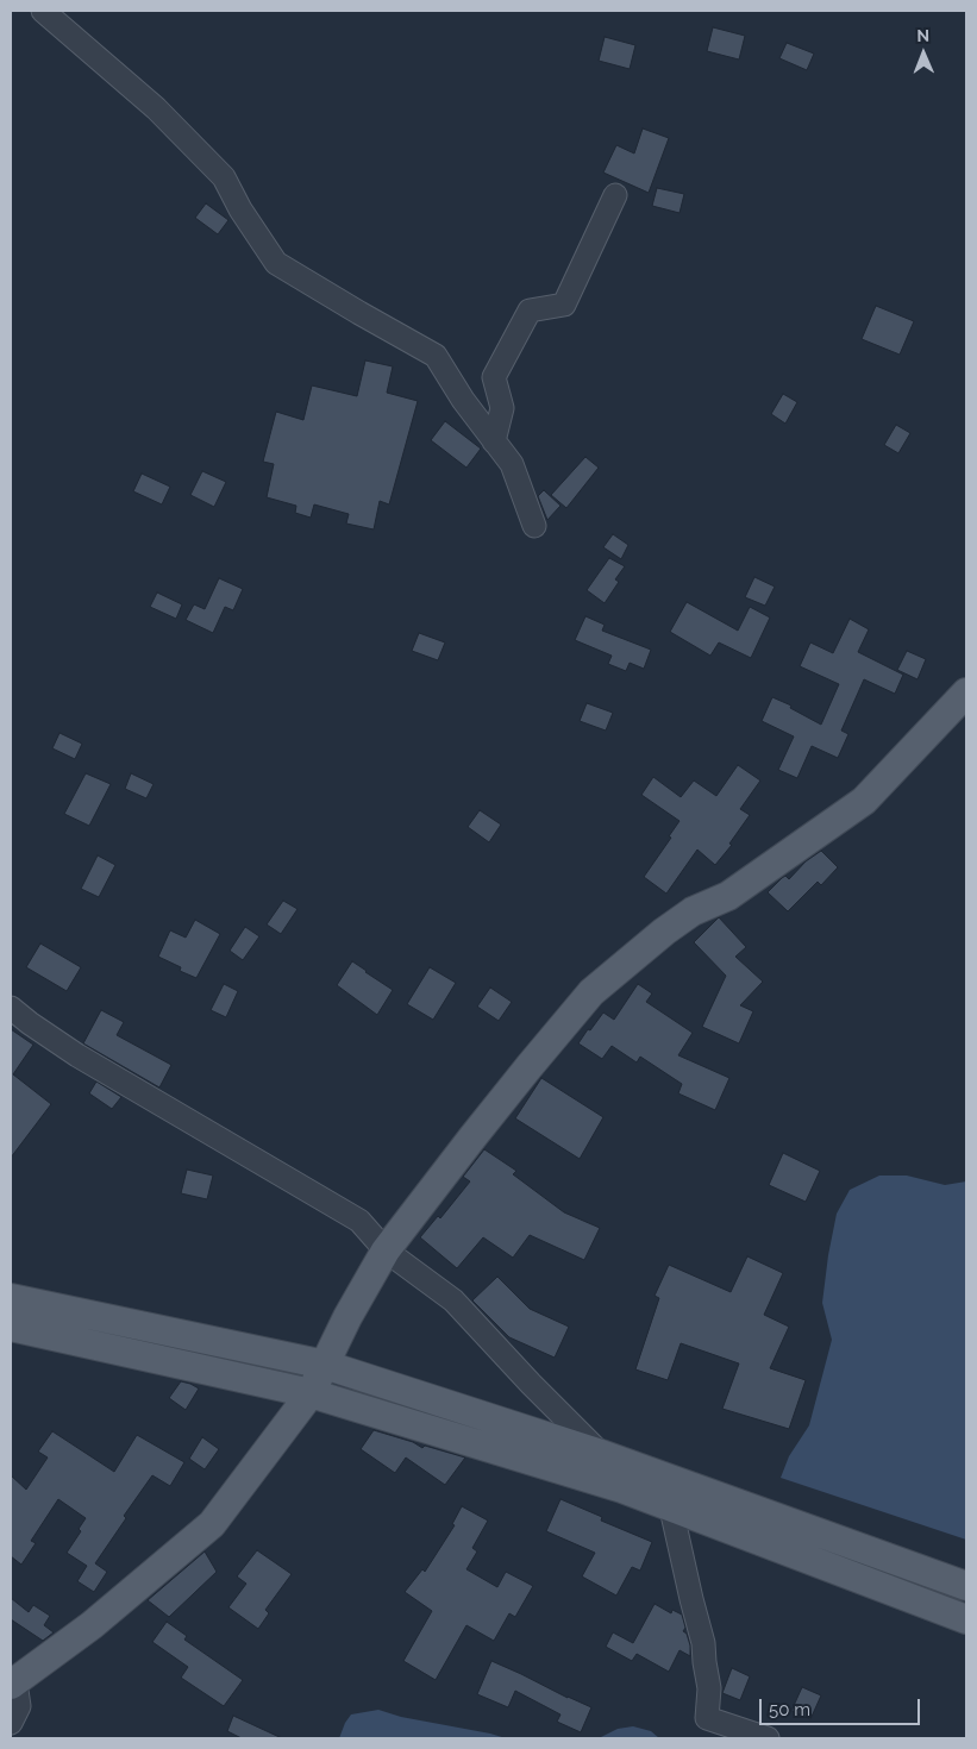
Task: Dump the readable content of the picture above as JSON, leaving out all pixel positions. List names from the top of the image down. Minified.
{"scale_bar":"50 m","north":"top"}
